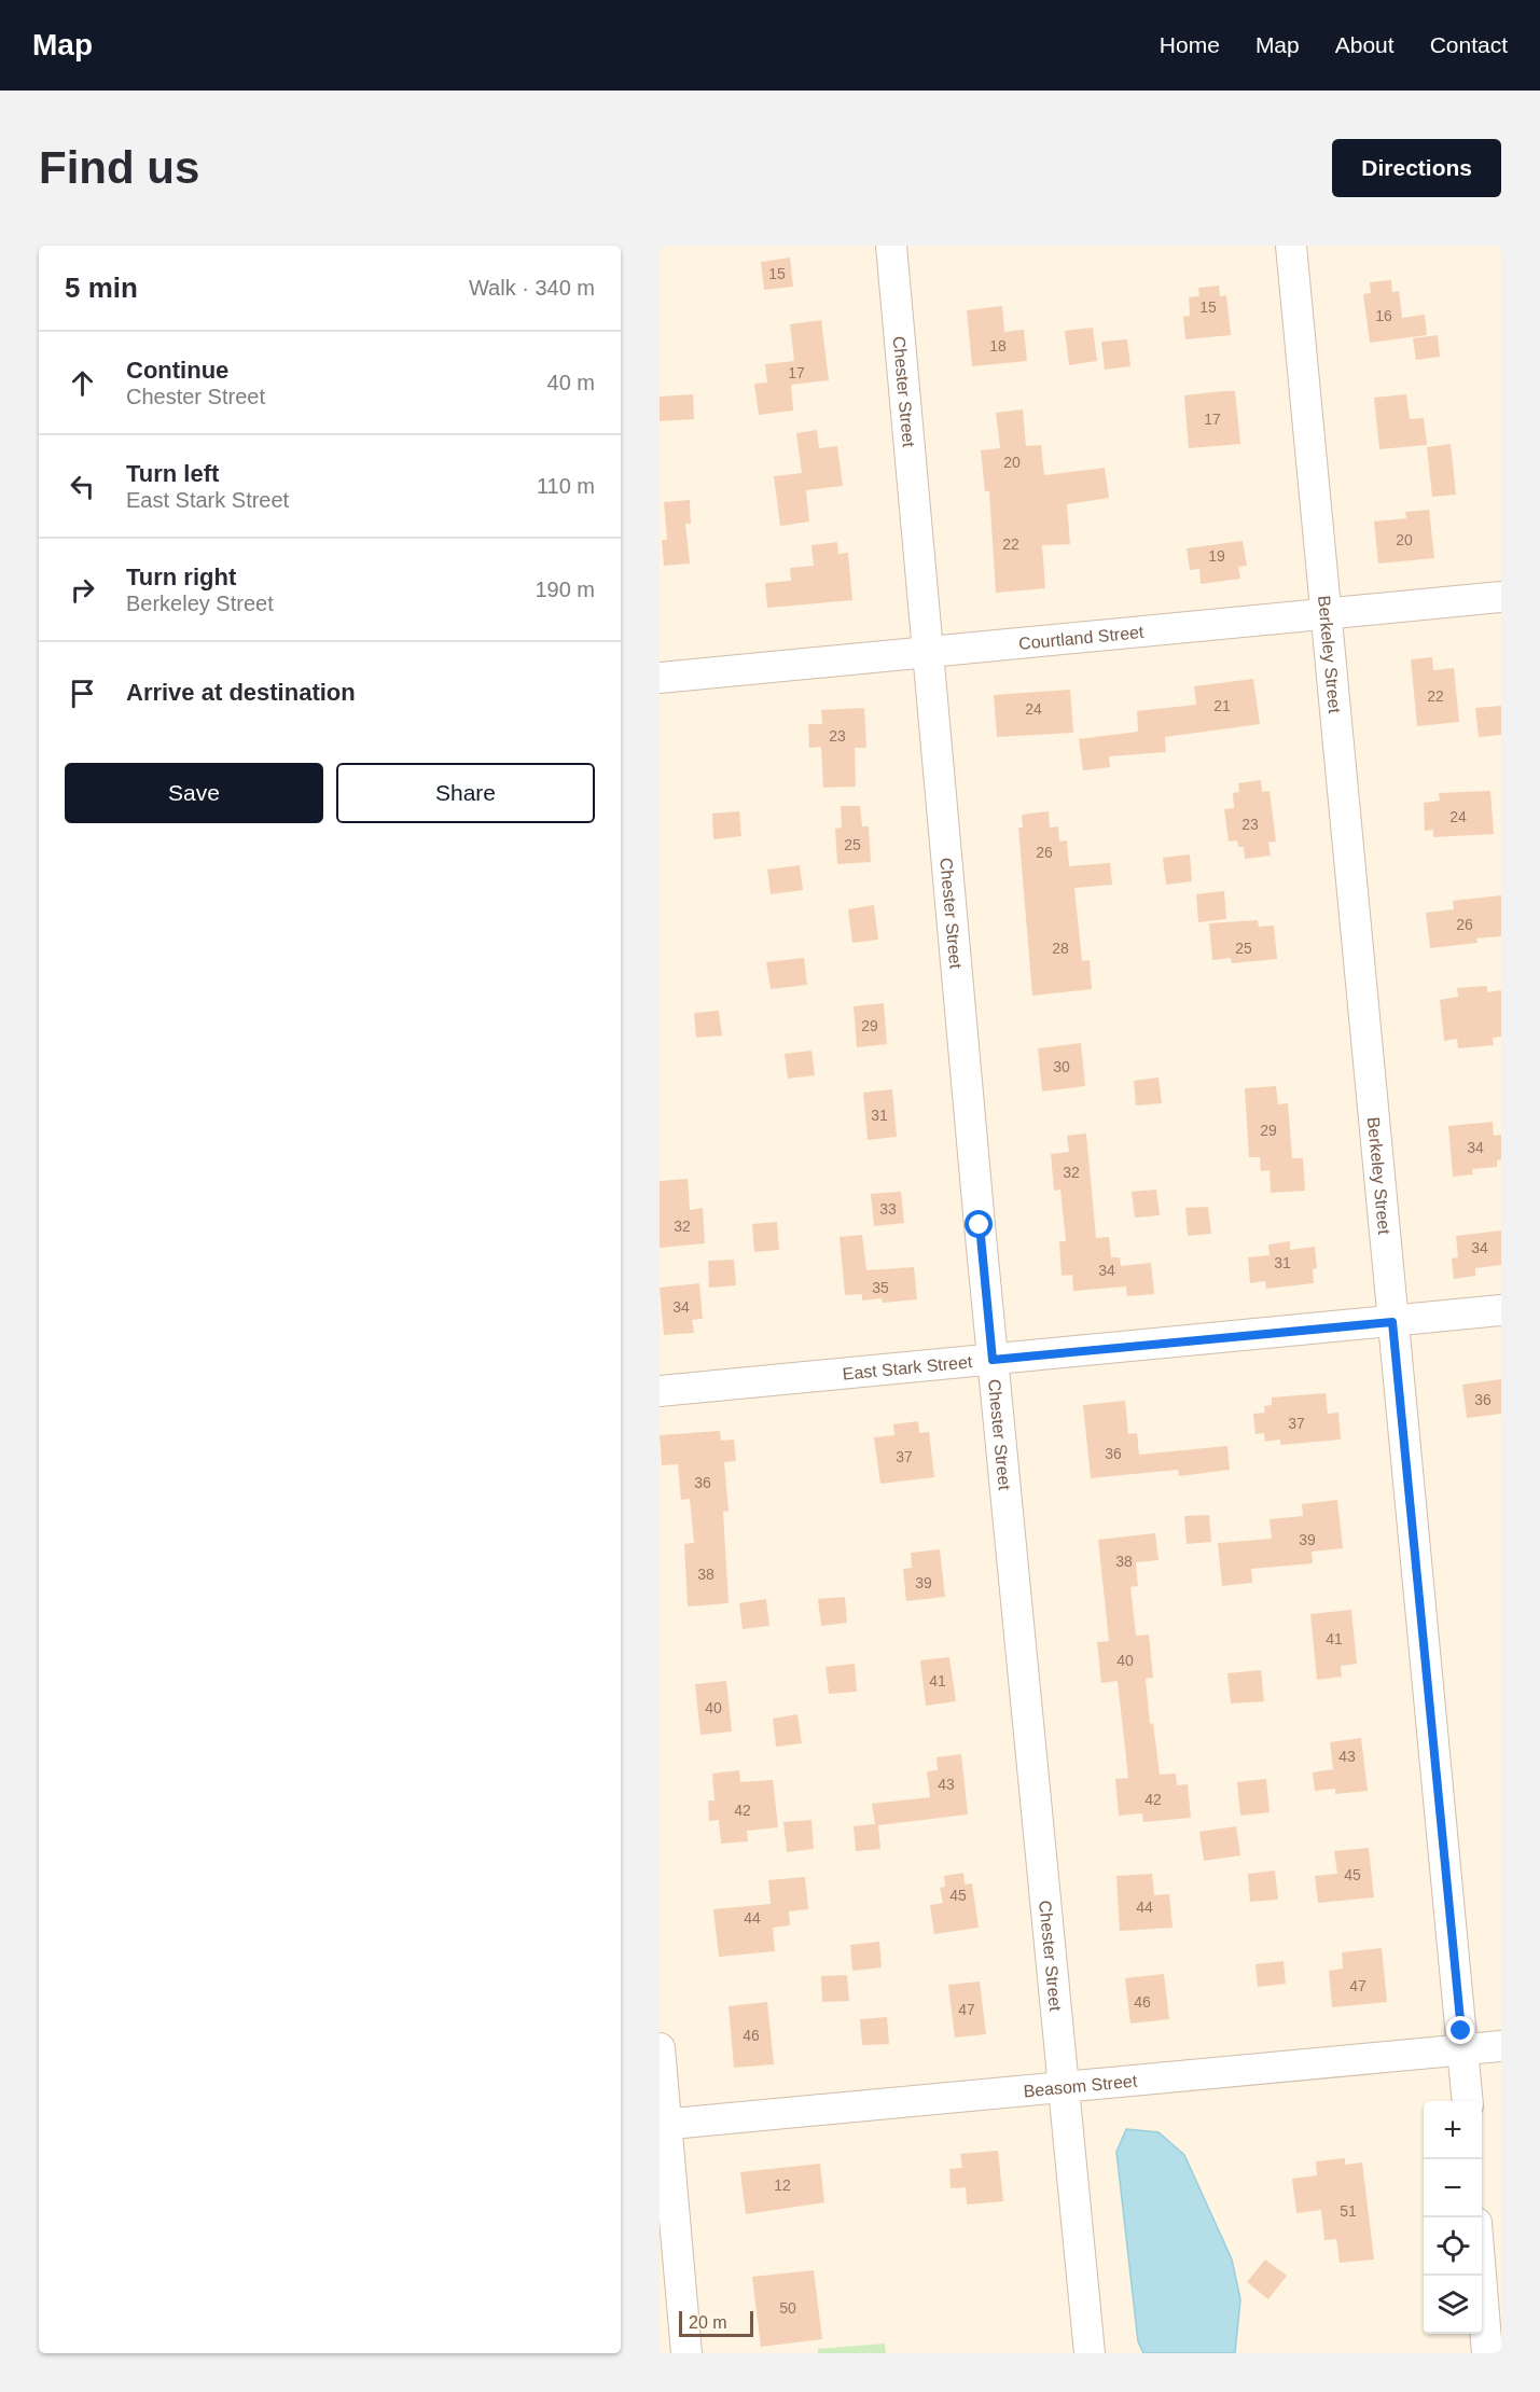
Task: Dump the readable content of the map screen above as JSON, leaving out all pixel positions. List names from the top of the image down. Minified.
{"streets":{"street":["Chester Street","Courtland Street","Berkeley Street","East Stark Street","Beasom Street"]},"crossings":[["Chester Street","Courtland Street"],["Chester Street","East Stark Street"],["Chester Street","Beasom Street"],["Courtland Street","Berkeley Street"],["Berkeley Street","East Stark Street"],["Berkeley Street","Beasom Street"]],"house_numbers":["15","15","16","18","17","17","20","20","22","19","22","21","24","23","24","23","25","26","26","28","25","29","30","31","29","34","32","33","32","34","31","34","35","34","36","37","36","37","36","39","38","38","39","41","40","41","40","43","43","42","42","45","45","44","44","47","46","47","46","12","51","50"],"scale_bar":"20 m","page":{"header":"Map","nav":["Home","Map","About","Contact"],"buttons":["Directions",["Save","Share"]],"title":"Find us","heading":["5 min","Walk · 340 m"],"list":[["Continue","Chester Street","40 m"],["Turn left","East Stark Street","110 m"],["Turn right","Berkeley Street","190 m"],"Arrive at destination"],"map_buttons":["+","−"],"scale":"20 m"}}
